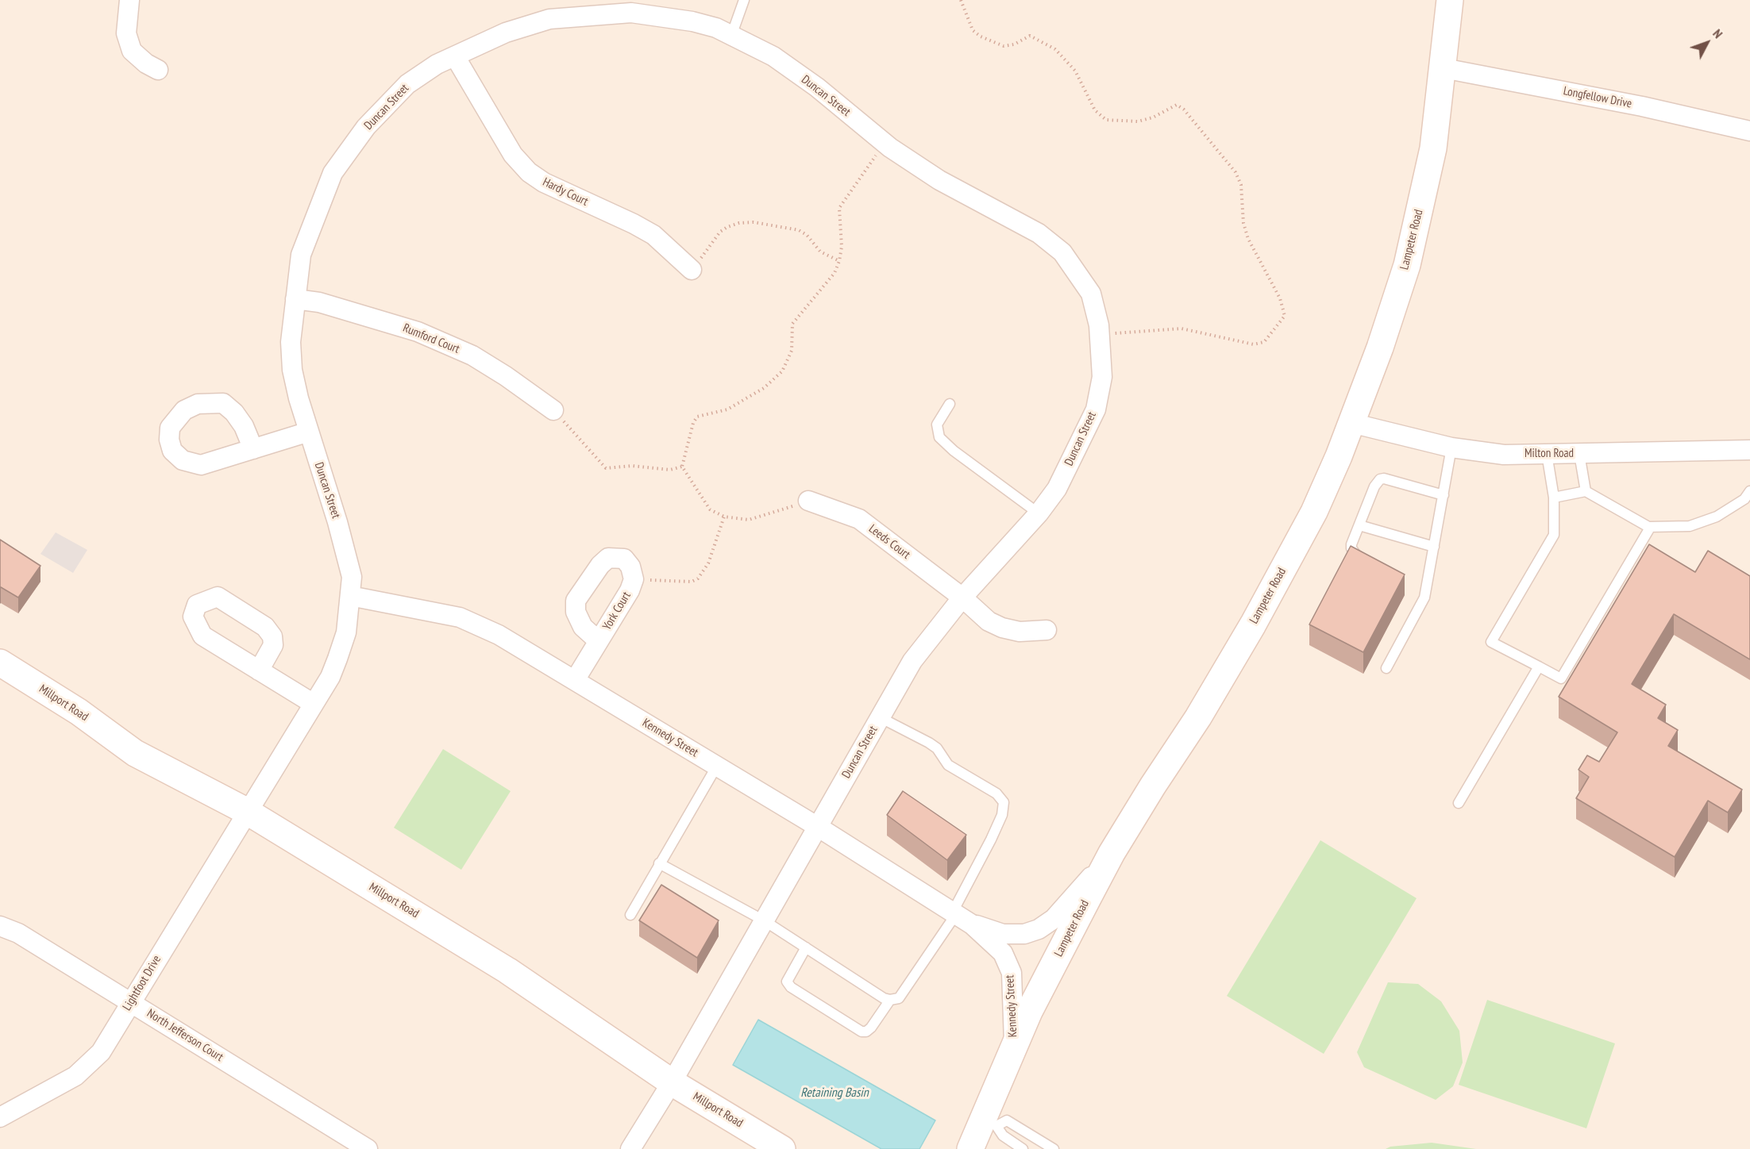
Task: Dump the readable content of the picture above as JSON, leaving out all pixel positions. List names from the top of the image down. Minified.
{"streets":{"main road":["Lampeter Road","Millport Road"],"street":["Duncan Street","Longfellow Drive","Hardy Court","Rumford Court","Milton Road","Leeds Court","York Court","Kennedy Street","Lightfoot Drive","North Jefferson Court"]},"crossings":[["Duncan Street","Hardy Court"],["Duncan Street","Rumford Court"],["Duncan Street","Leeds Court"],["Duncan Street","Millport Road"],["Duncan Street","Kennedy Street"],["Duncan Street","Lightfoot Drive"],["Longfellow Drive","Lampeter Road"],["Lampeter Road","Milton Road"],["Lampeter Road","Kennedy Street"],["York Court","Kennedy Street"],["Millport Road","Lightfoot Drive"],["Lightfoot Drive","North Jefferson Court"]],"water":["Retaining Basin"],"north":"top right"}
